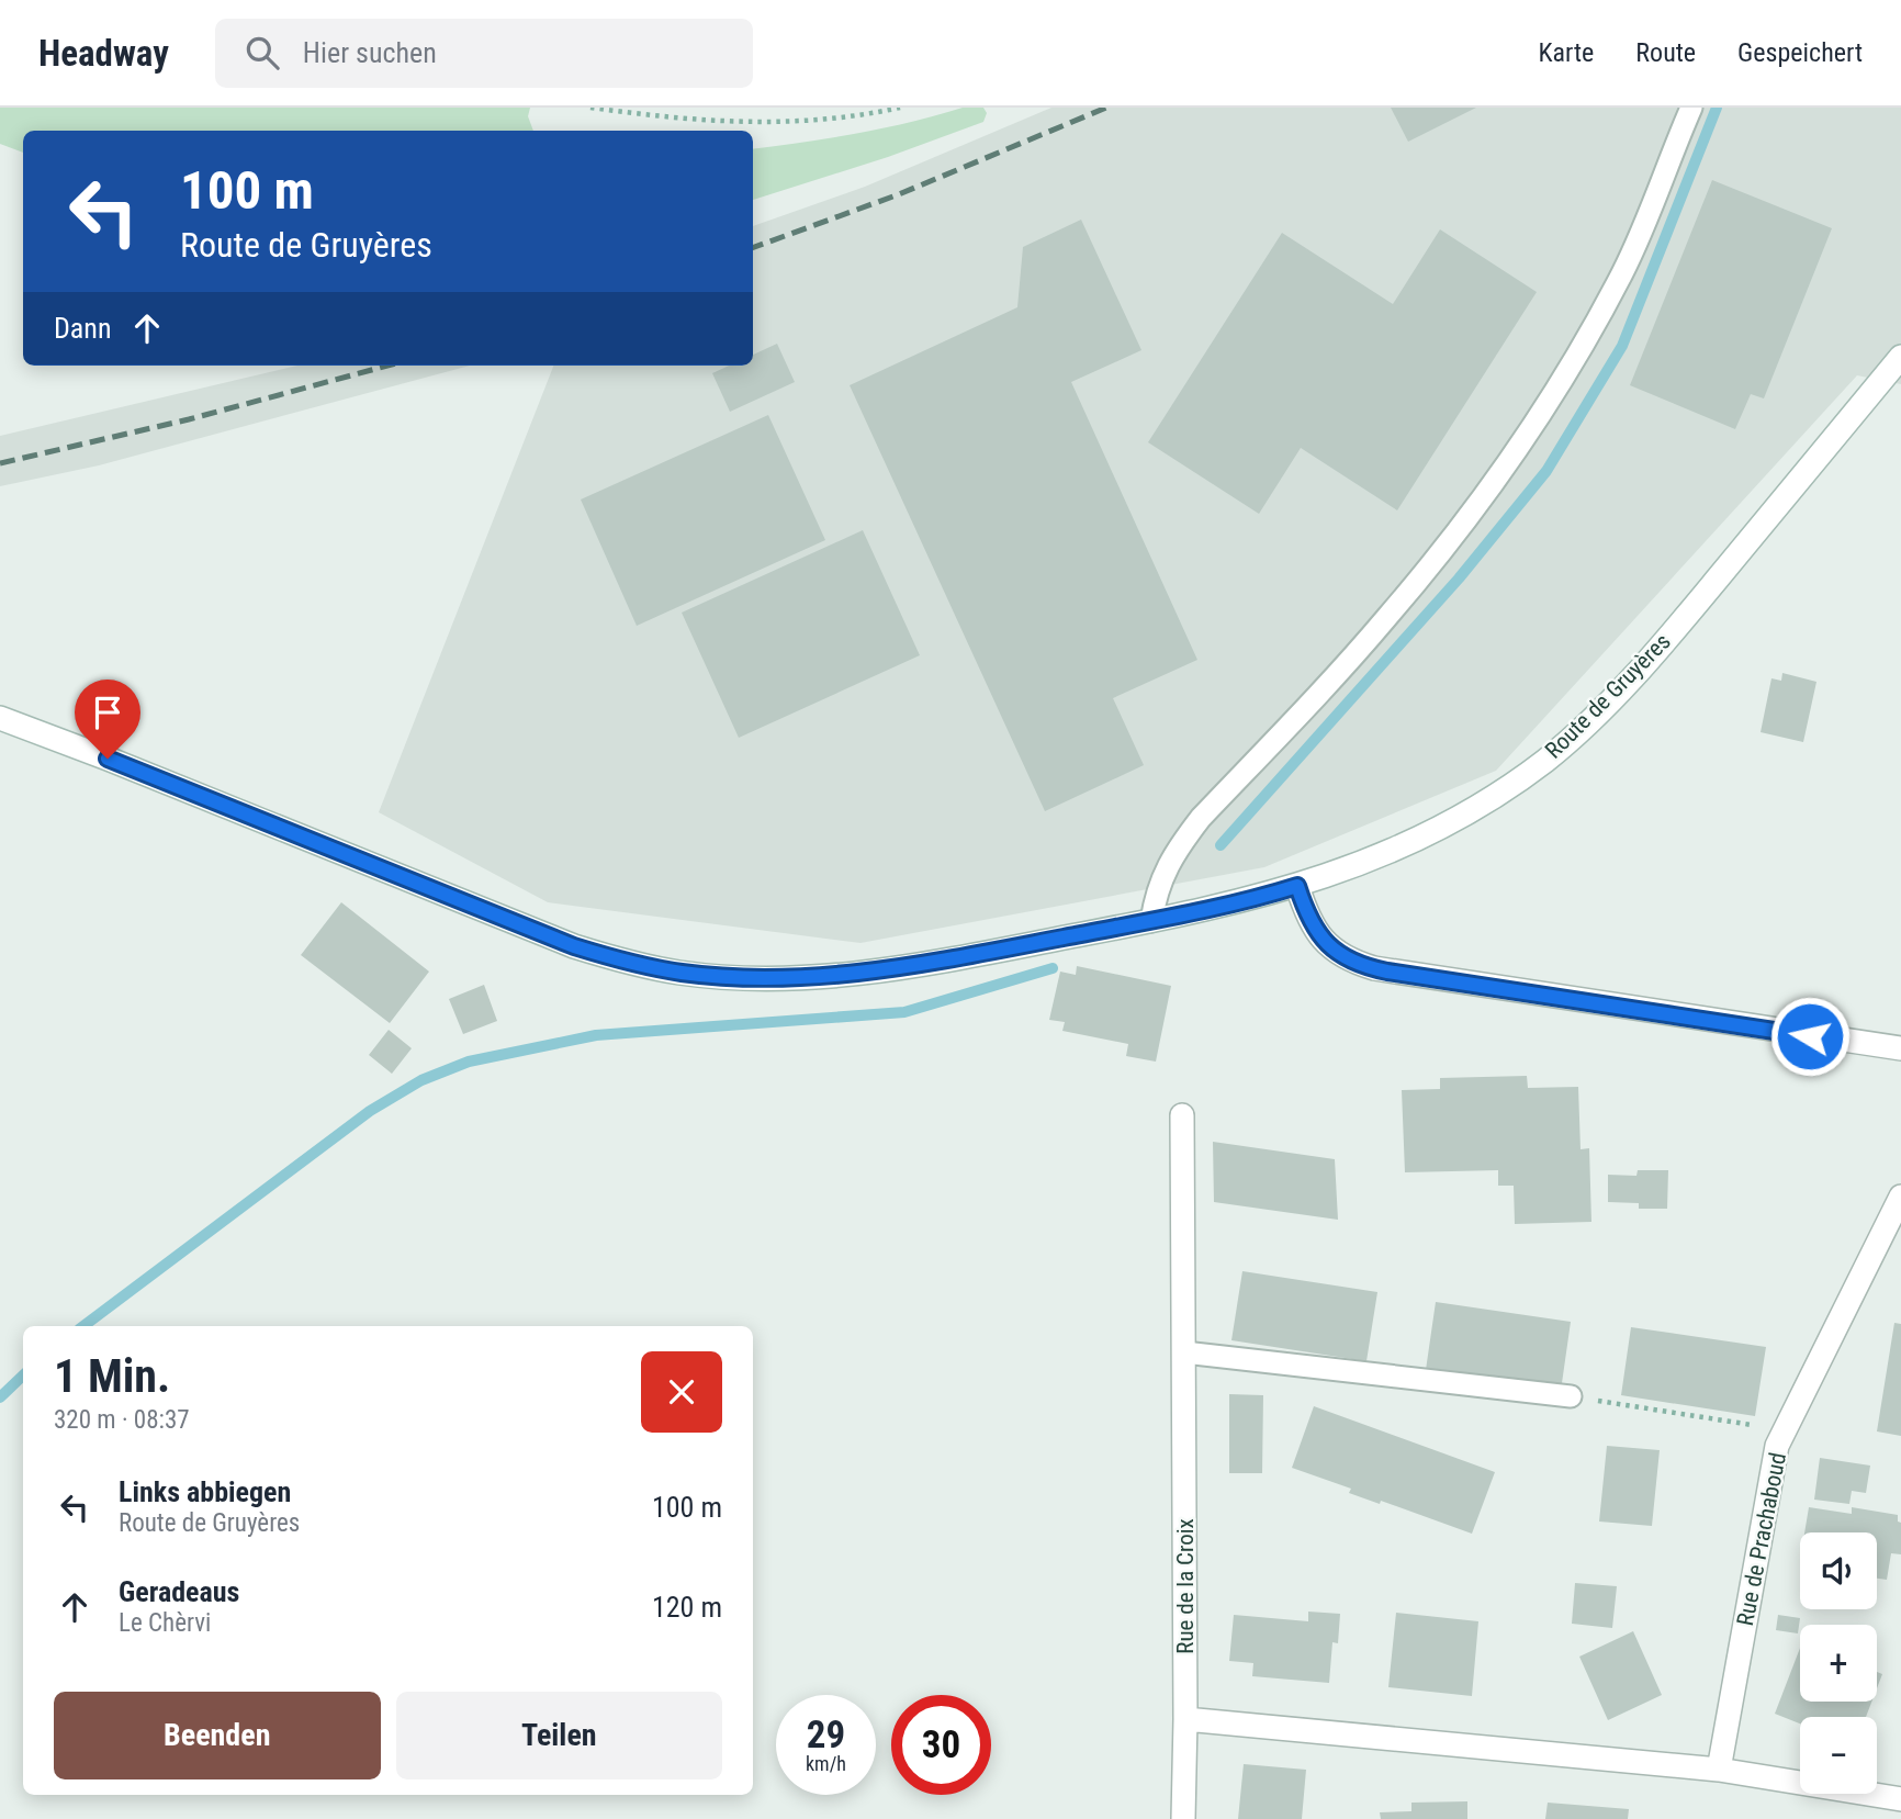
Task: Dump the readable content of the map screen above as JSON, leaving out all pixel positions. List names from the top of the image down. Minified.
{"streets":{"street":["Route de Gruyères","Rue de Prachaboud","Rue de la Croix"]},"page":{"header":"Headway","search":"Hier suchen","nav":["Karte","Route","Gespeichert"],"turn":["100 m","Route de Gruyères"],"then":"Dann","heading":["1 Min.","320 m · 08:37"],"list":[{"name":"Links abbiegen","note":"Route de Gruyères","value":"100 m"},{"name":"Geradeaus","note":"Le Chèrvi","value":"120 m"}],"map_buttons":["+","−"],"buttons":["Beenden","Teilen"],"speed":"29 km/h","limit":"30"}}
